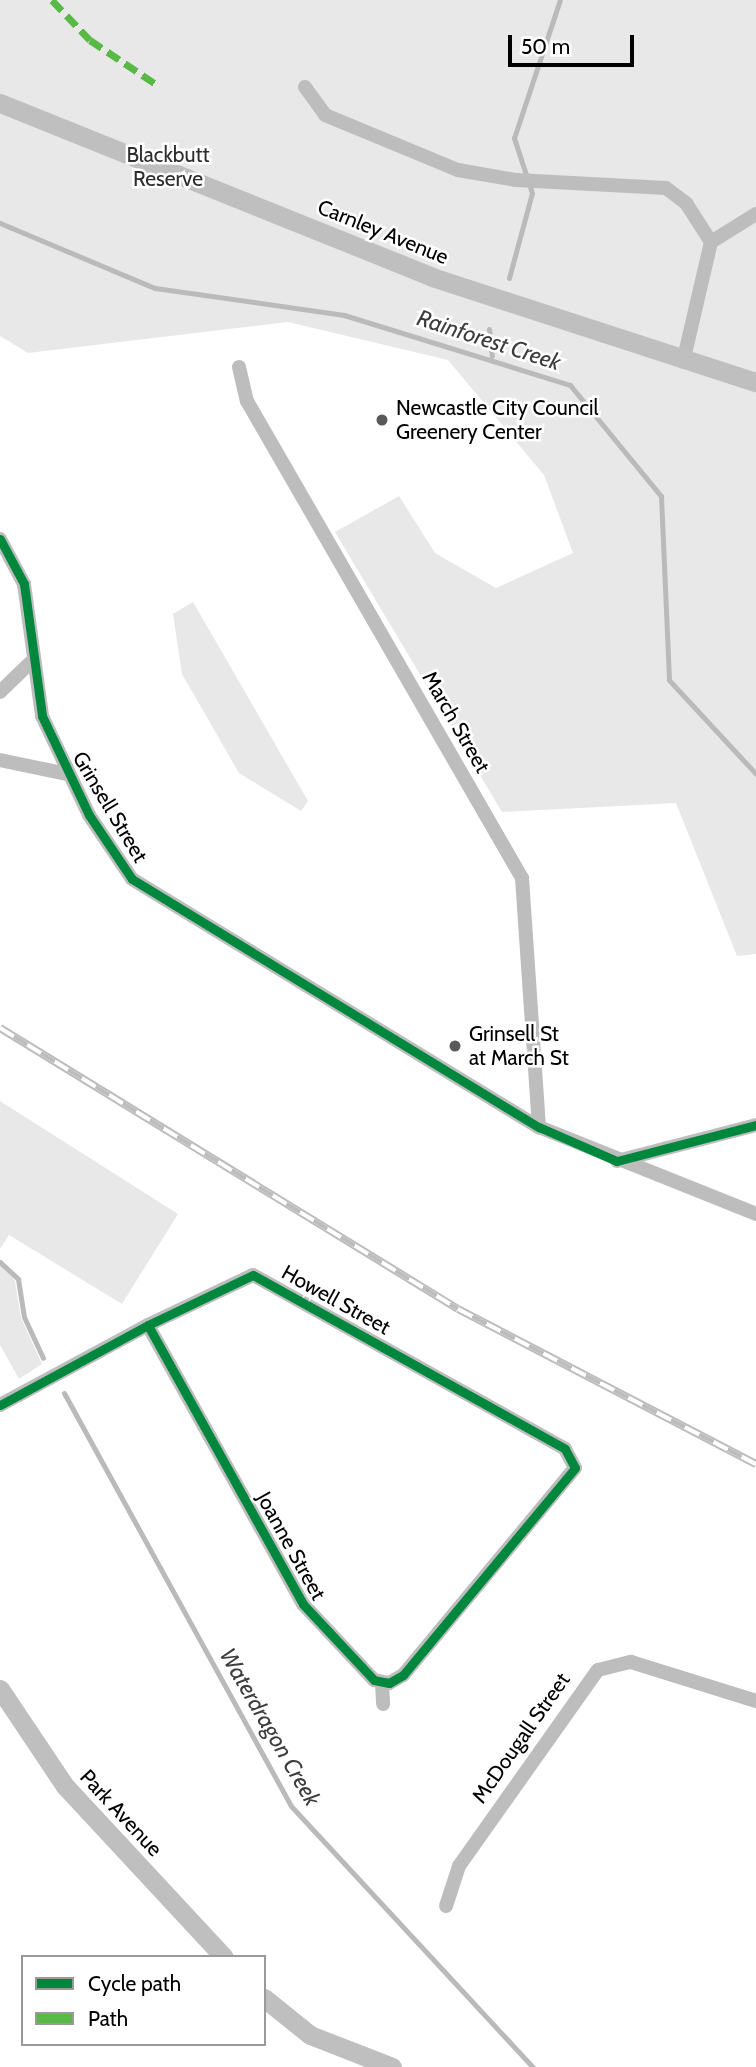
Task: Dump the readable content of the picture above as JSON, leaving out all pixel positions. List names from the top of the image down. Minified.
{"streets":{"main road":["Carnley Avenue","Park Avenue"],"street":["March Street","Grinsell Street","Howell Street","Joanne Street","McDougall Street"]},"crossings":[["March Street","Grinsell Street"],["Howell Street","Joanne Street"]],"water":["Rainforest Creek","Waterdragon Creek"],"parks":["Blackbutt Reserve"],"places":["Newcastle City Council Greenery Center","Grinsell St at March St"],"legend":["Cycle path","Path"],"scale_bar":"50 m"}
